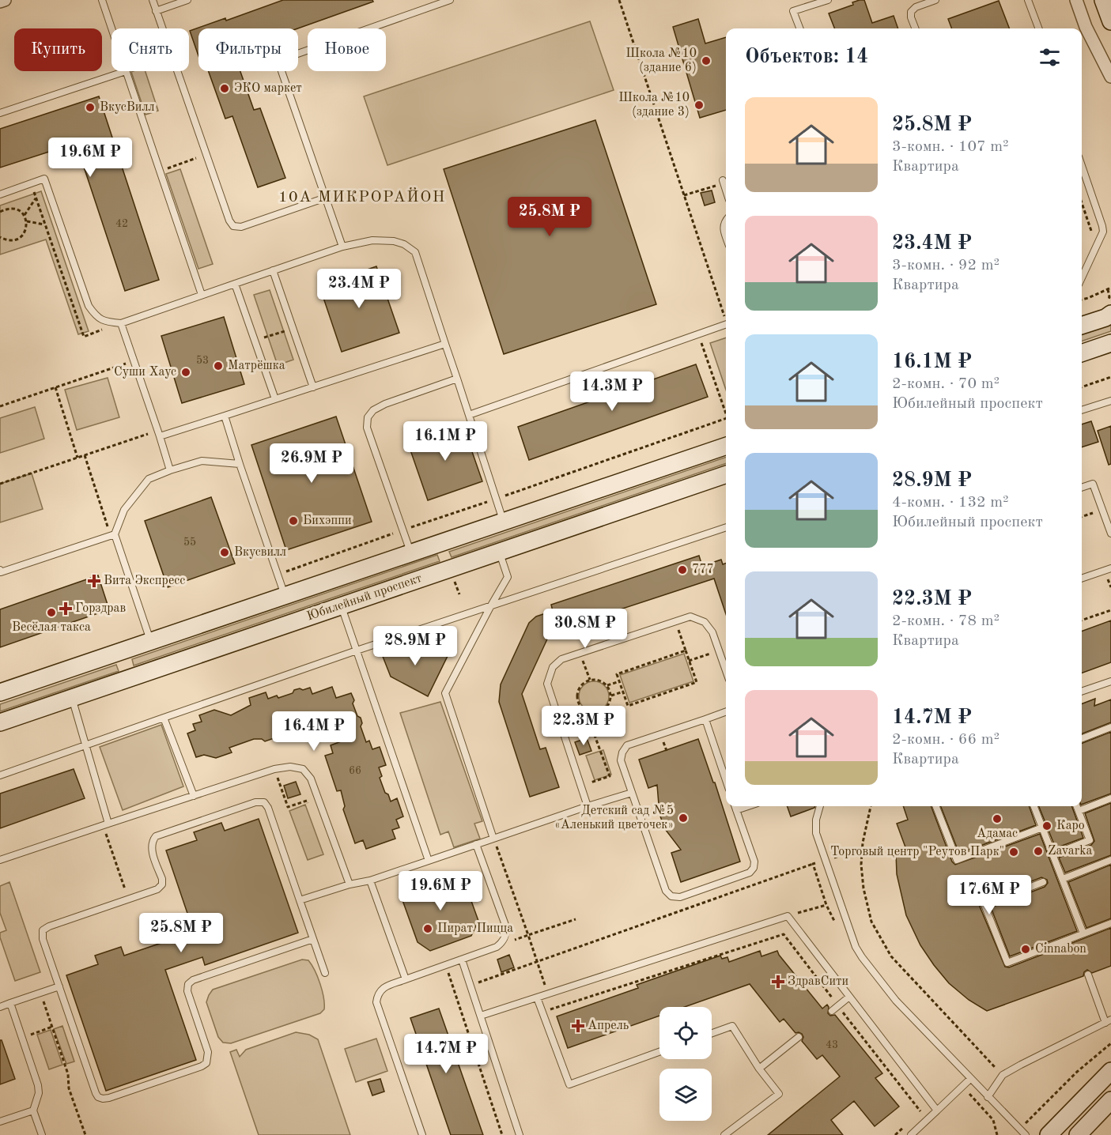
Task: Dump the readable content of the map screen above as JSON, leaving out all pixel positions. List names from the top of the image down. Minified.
{"streets":{"street":["Юбилейный проспект"]},"districts":["10А МИКРОРАЙОН"],"places":{"other":["Школа №10 (здание 6)","ЭКО маркет","Школа №10 (здание 3)","ВкусВилл","Матрёшка","Суши Хаус","Бихэппи","Вкусвилл","777","Весёлая такса","Детский сад №5 «Аленький цветочек»","Адамас","Каро","Zavarka","Торговый центр \"Реутов Парк\"","Пират Пицца","Cinnabon"],"health":["Вита Экспресс","Горздрав","ЗдравСити","Апрель"]},"house_numbers":["42","53","55","66","43"],"page":{"chip":["Купить","Снять","Фильтры","Новое"],"heading":"Объектов: 14","list":[{"name":"25.8M ₽","note":"3-комн. · 107 m² · Квартира"},{"name":"23.4M ₽","note":"3-комн. · 92 m² · Квартира"},{"name":"16.1M ₽","note":"2-комн. · 70 m² · Юбилейный проспект"},{"name":"28.9M ₽","note":"4-комн. · 132 m² · Юбилейный проспект"},{"name":"22.3M ₽","note":"2-комн. · 78 m² · Квартира"},{"name":"14.7M ₽","note":"2-комн. · 66 m² · Квартира"}],"price":["19.6M ₽","25.8M ₽","23.4M ₽","14.3M ₽","16.1M ₽","26.9M ₽","30.8M ₽","28.9M ₽","22.3M ₽","16.4M ₽","19.6M ₽","17.6M ₽","25.8M ₽","14.7M ₽"]}}
